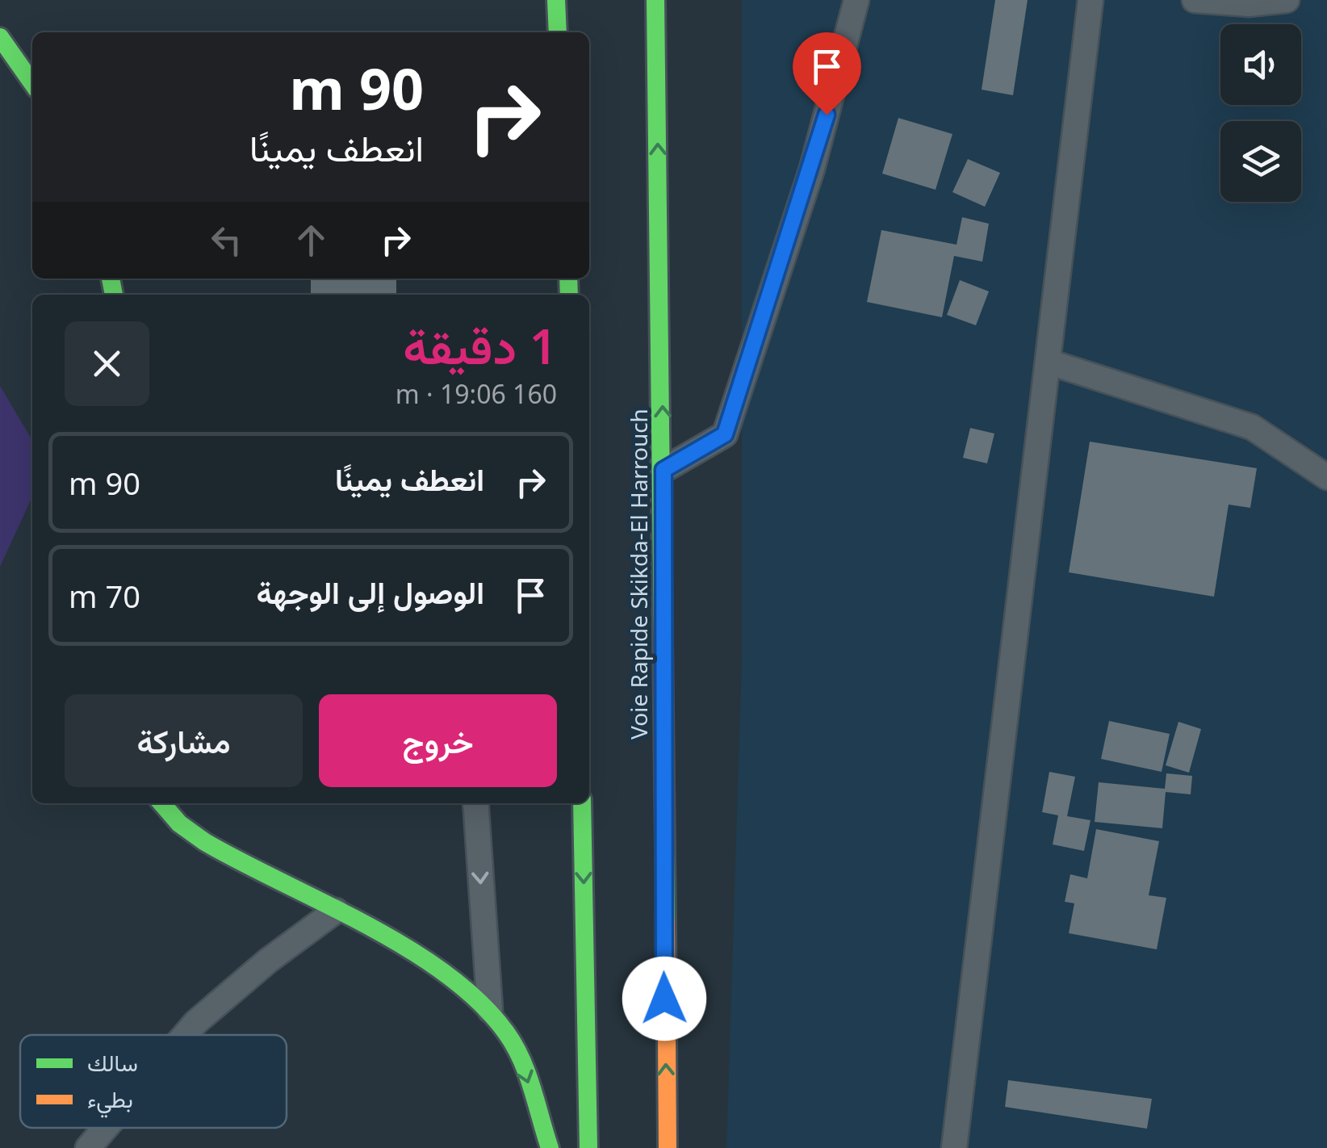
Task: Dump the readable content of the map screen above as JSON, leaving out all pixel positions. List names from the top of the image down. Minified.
{"streets":{"highway":["Voie Rapide Skikda-El Harrouch"]},"legend":["سالك","بطيء"],"page":{"turn":["90 m","انعطف يمينًا"],"heading":["1 دقيقة","160 m · 19:06"],"list":[{"name":"انعطف يمينًا","value":"90 m"},{"name":"الوصول إلى الوجهة","value":"70 m"}],"buttons":["خروج","مشاركة"]}}
